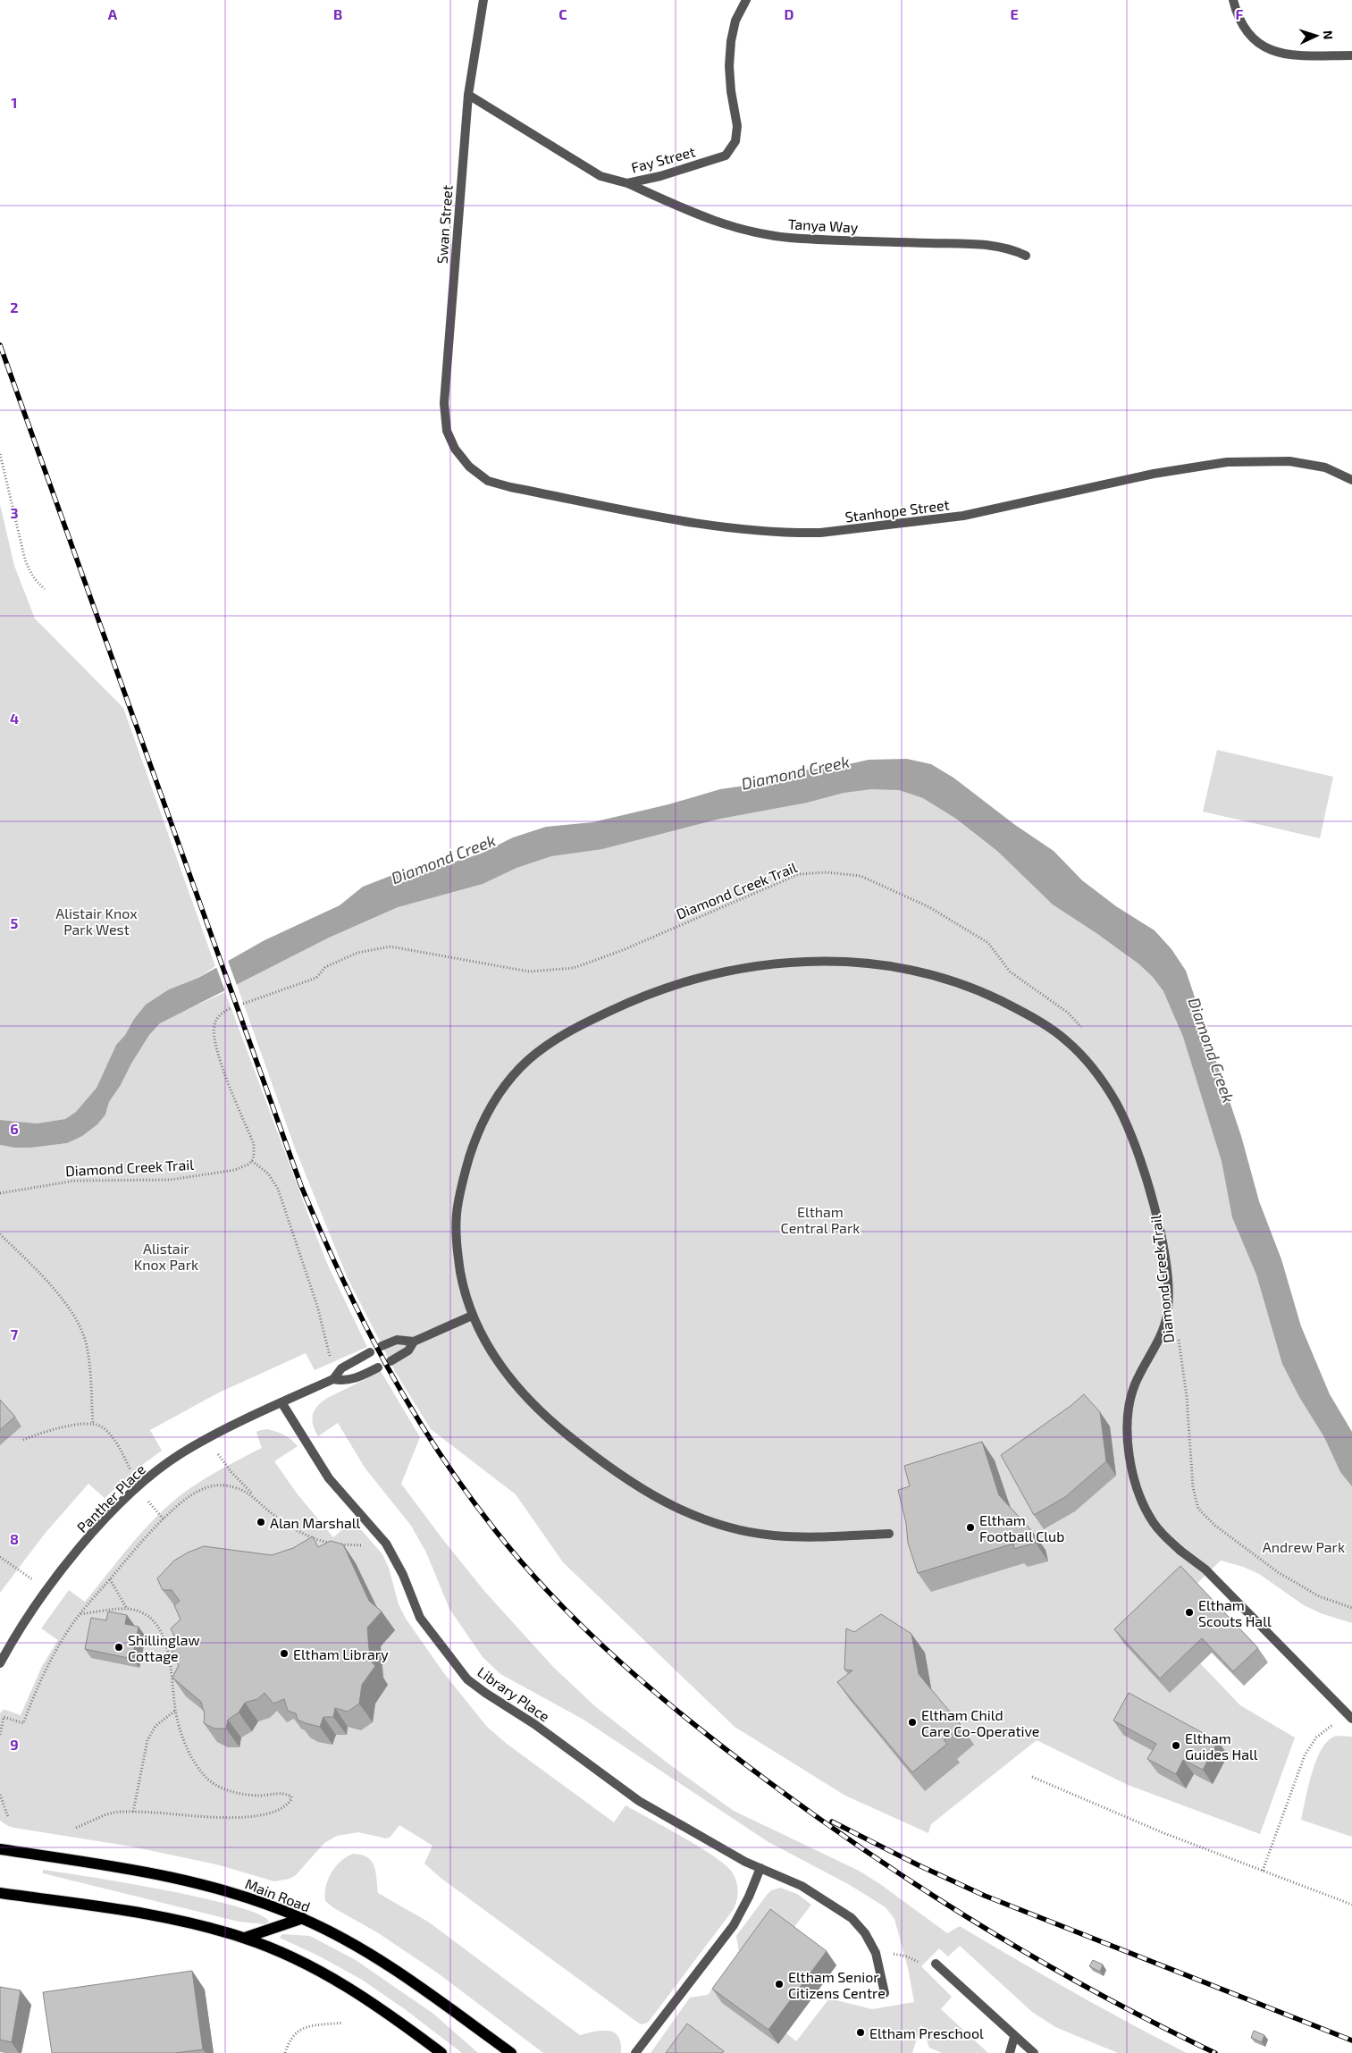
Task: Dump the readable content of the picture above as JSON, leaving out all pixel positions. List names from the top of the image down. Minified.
{"streets":{"main road":["Main Road"],"street":["Fay Street","Swan Street","Tanya Way","Stanhope Street","Panther Place","Library Place"],"path":["Diamond Creek Trail"]},"crossings":[["Fay Street","Swan Street"],["Fay Street","Tanya Way"],["Swan Street","Stanhope Street"],["Panther Place","Library Place"]],"water":["Diamond Creek"],"parks":["Alistair Knox Park West","Eltham Central Park","Alistair Knox Park","Andrew Park"],"places":["Alan Marshall","Eltham Football Club","Eltham Scouts Hall","Shillinglaw Cottage","Eltham Library","Eltham Child Care Co-Operative","Eltham Guides Hall","Eltham Senior Citizens Centre","Eltham Preschool"],"north":"right","grid":{"columns":["A","B","C","D","E","F"],"rows":["1","2","3","4","5","6","7","8","9"]}}
